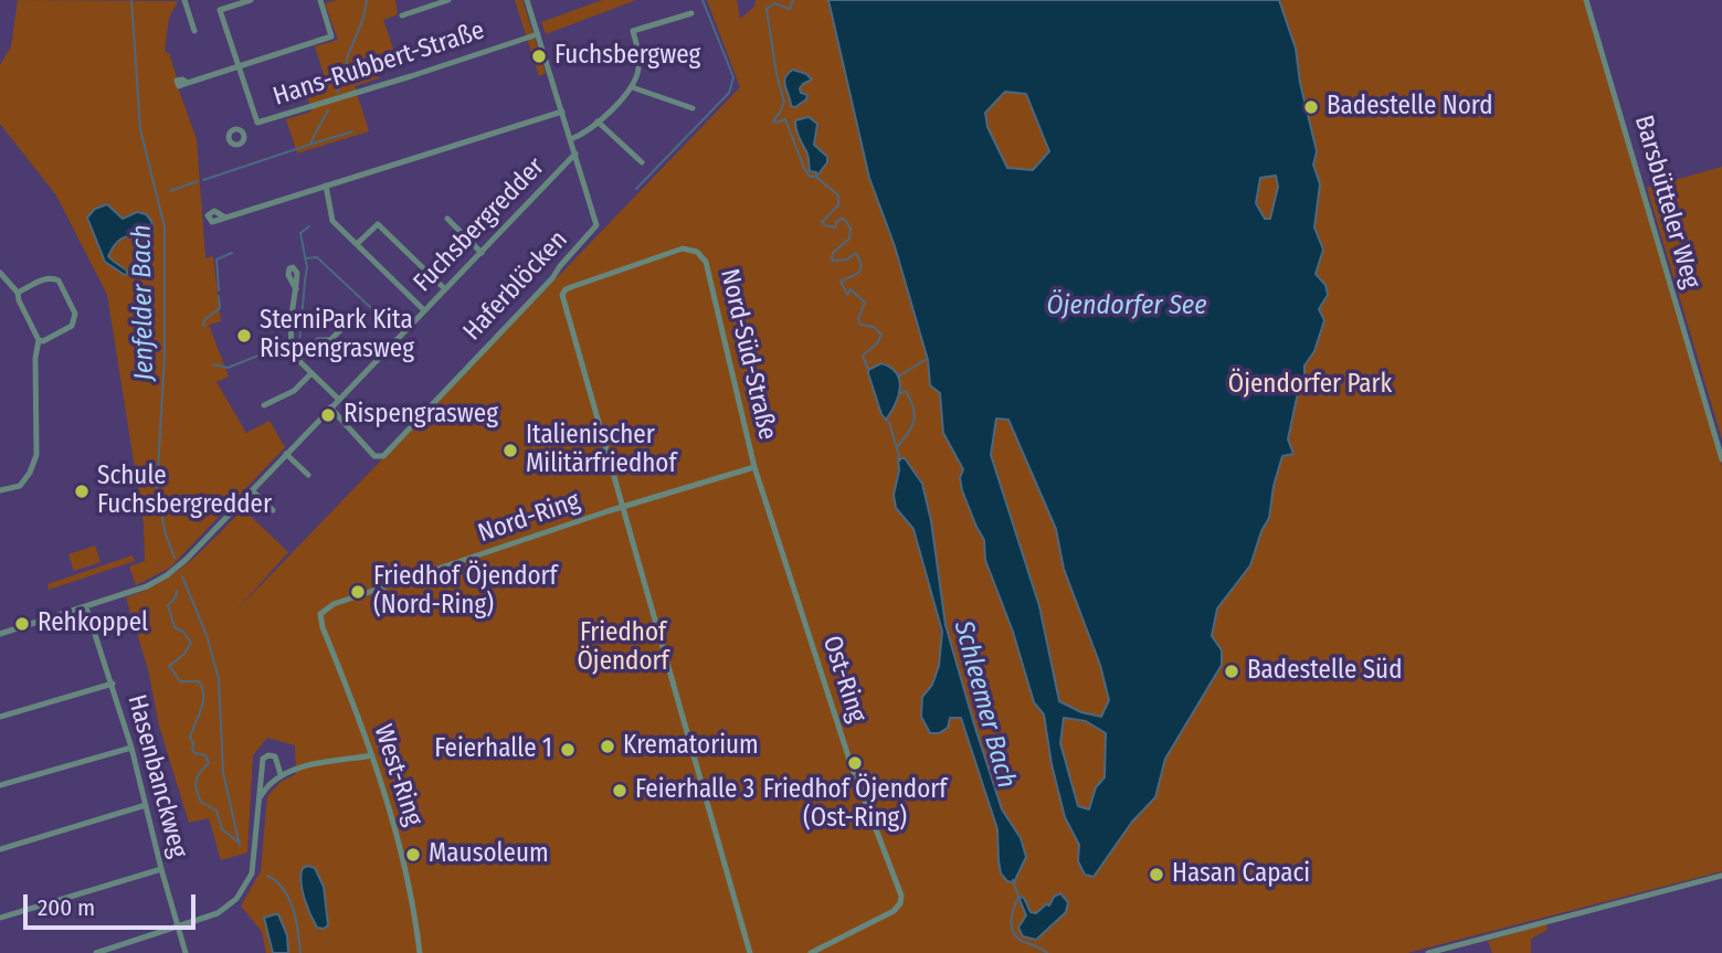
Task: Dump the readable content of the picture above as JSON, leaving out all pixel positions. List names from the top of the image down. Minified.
{"streets":{"street":["Hans-Rubbert-Straße","Barsbütteler Weg","Fuchsbergredder","Haferblöcken","Nord-Süd-Straße","Nord-Ring","Ost-Ring","West-Ring","Hasenbanckweg"]},"crossings":[["Hans-Rubbert-Straße","Haferblöcken"],["Fuchsbergredder","Haferblöcken"],["Nord-Süd-Straße","Nord-Ring"],["Nord-Süd-Straße","Ost-Ring"],["Nord-Ring","Ost-Ring"],["Nord-Ring","West-Ring"]],"water":["Jenfelder Bach","Öjendorfer See","Schleemer Bach"],"parks":["Öjendorfer Park","Friedhof Öjendorf"],"places":["Fuchsbergweg","Badestelle Nord","SterniPark Kita Rispengrasweg","Rispengrasweg","Italienischer Militärfriedhof","Schule Fuchsbergredder","Friedhof Öjendorf (Nord-Ring)","Rehkoppel","Badestelle Süd","Krematorium","Feierhalle 1","Friedhof Öjendorf (Ost-Ring)","Feierhalle 3","Mausoleum","Hasan Capaci"],"scale_bar":"200 m"}
